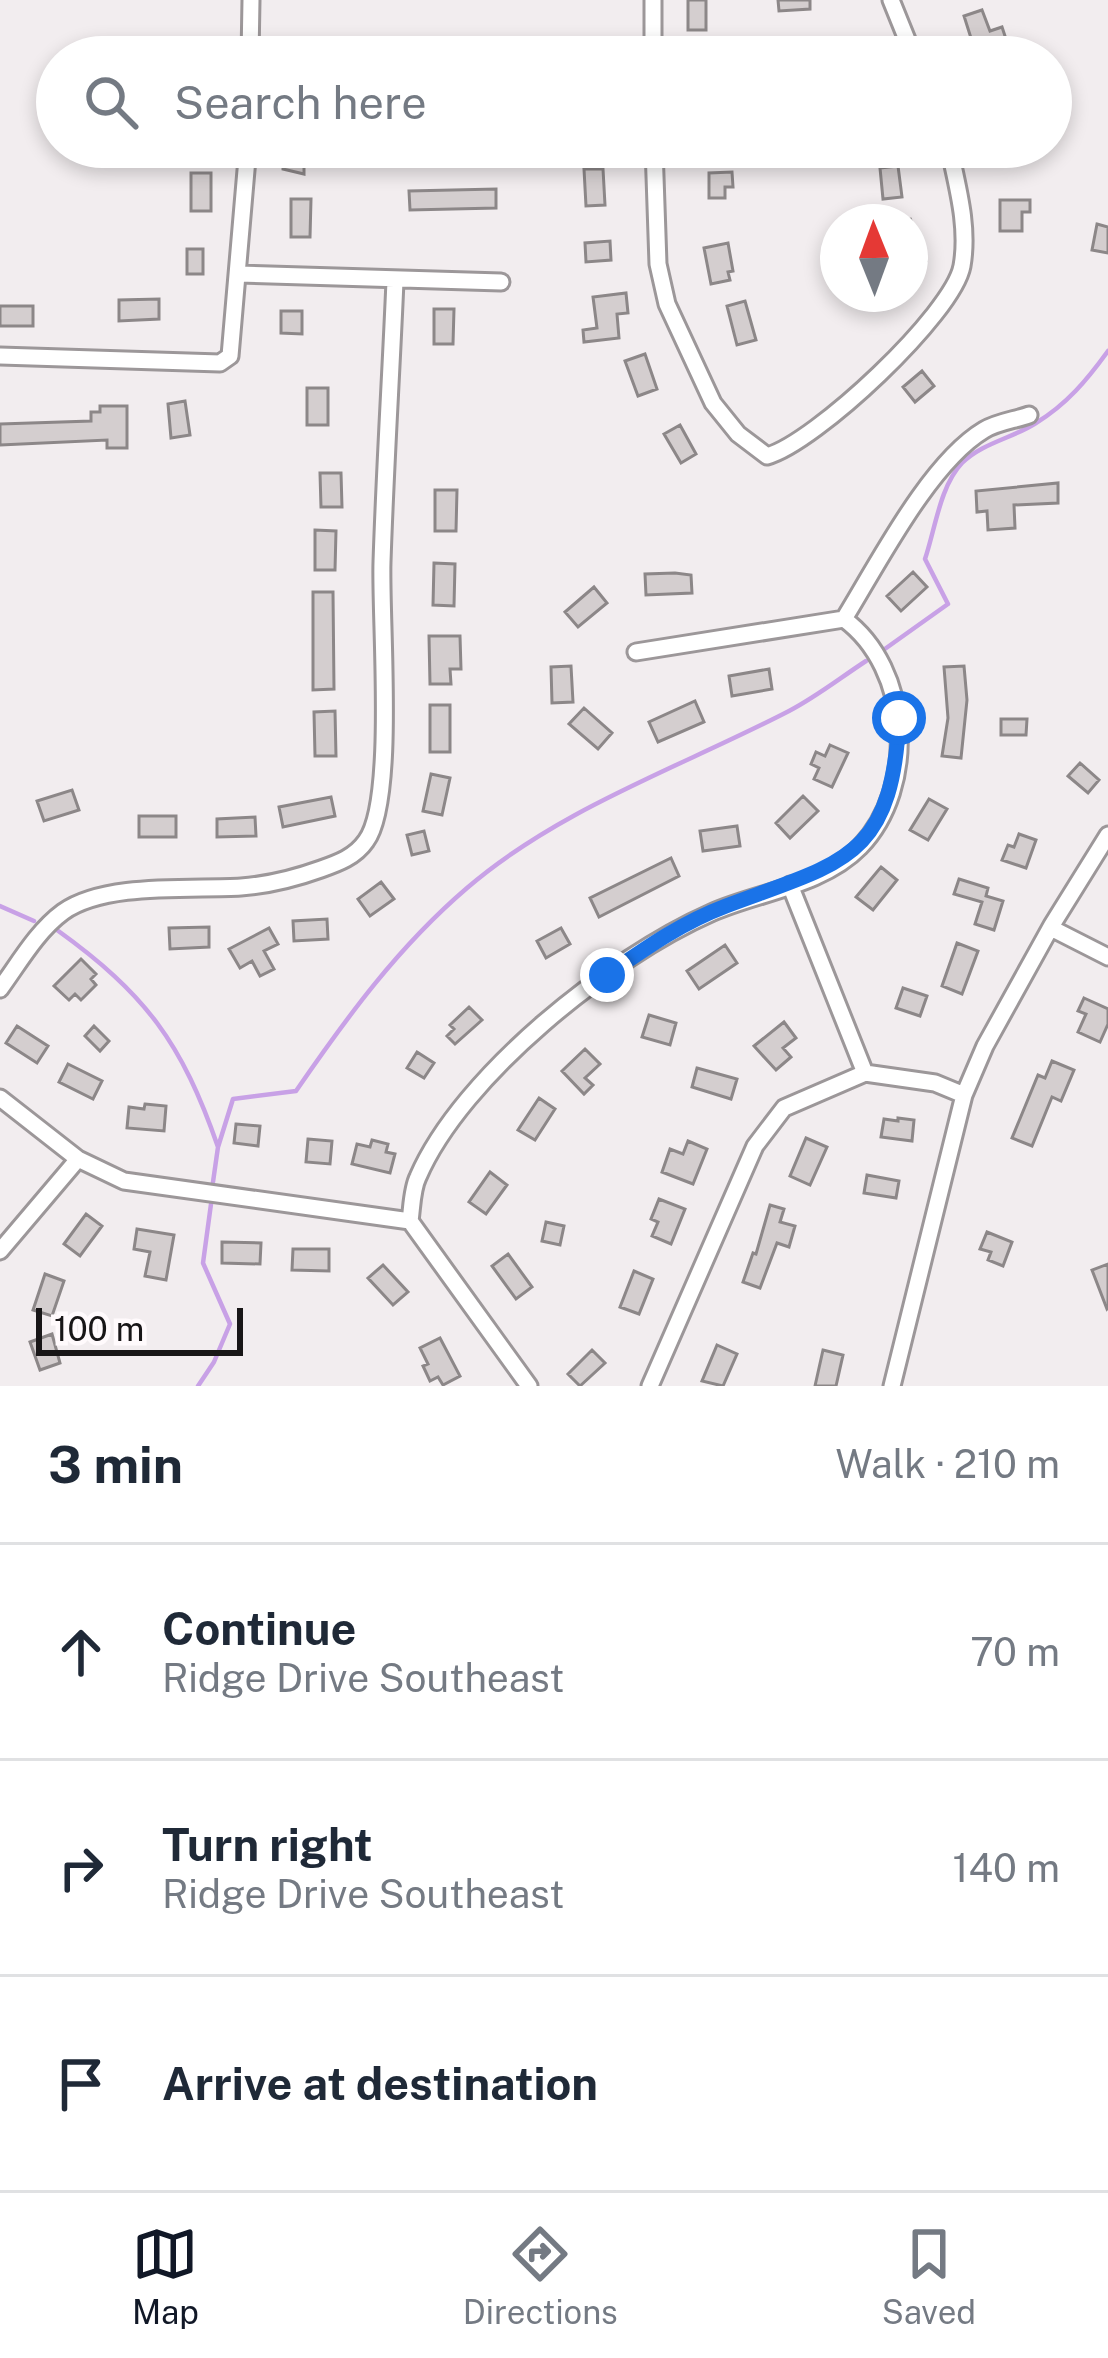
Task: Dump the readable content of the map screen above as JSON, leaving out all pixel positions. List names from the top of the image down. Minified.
{"scale_bar":"100 m","north":"top","page":{"search":"Search here","scale":"100 m","heading":["3 min","Walk · 210 m"],"list":[["Continue","Ridge Drive Southeast","70 m"],["Turn right","Ridge Drive Southeast","140 m"],"Arrive at destination"],"nav":["Map","Directions","Saved"]}}
